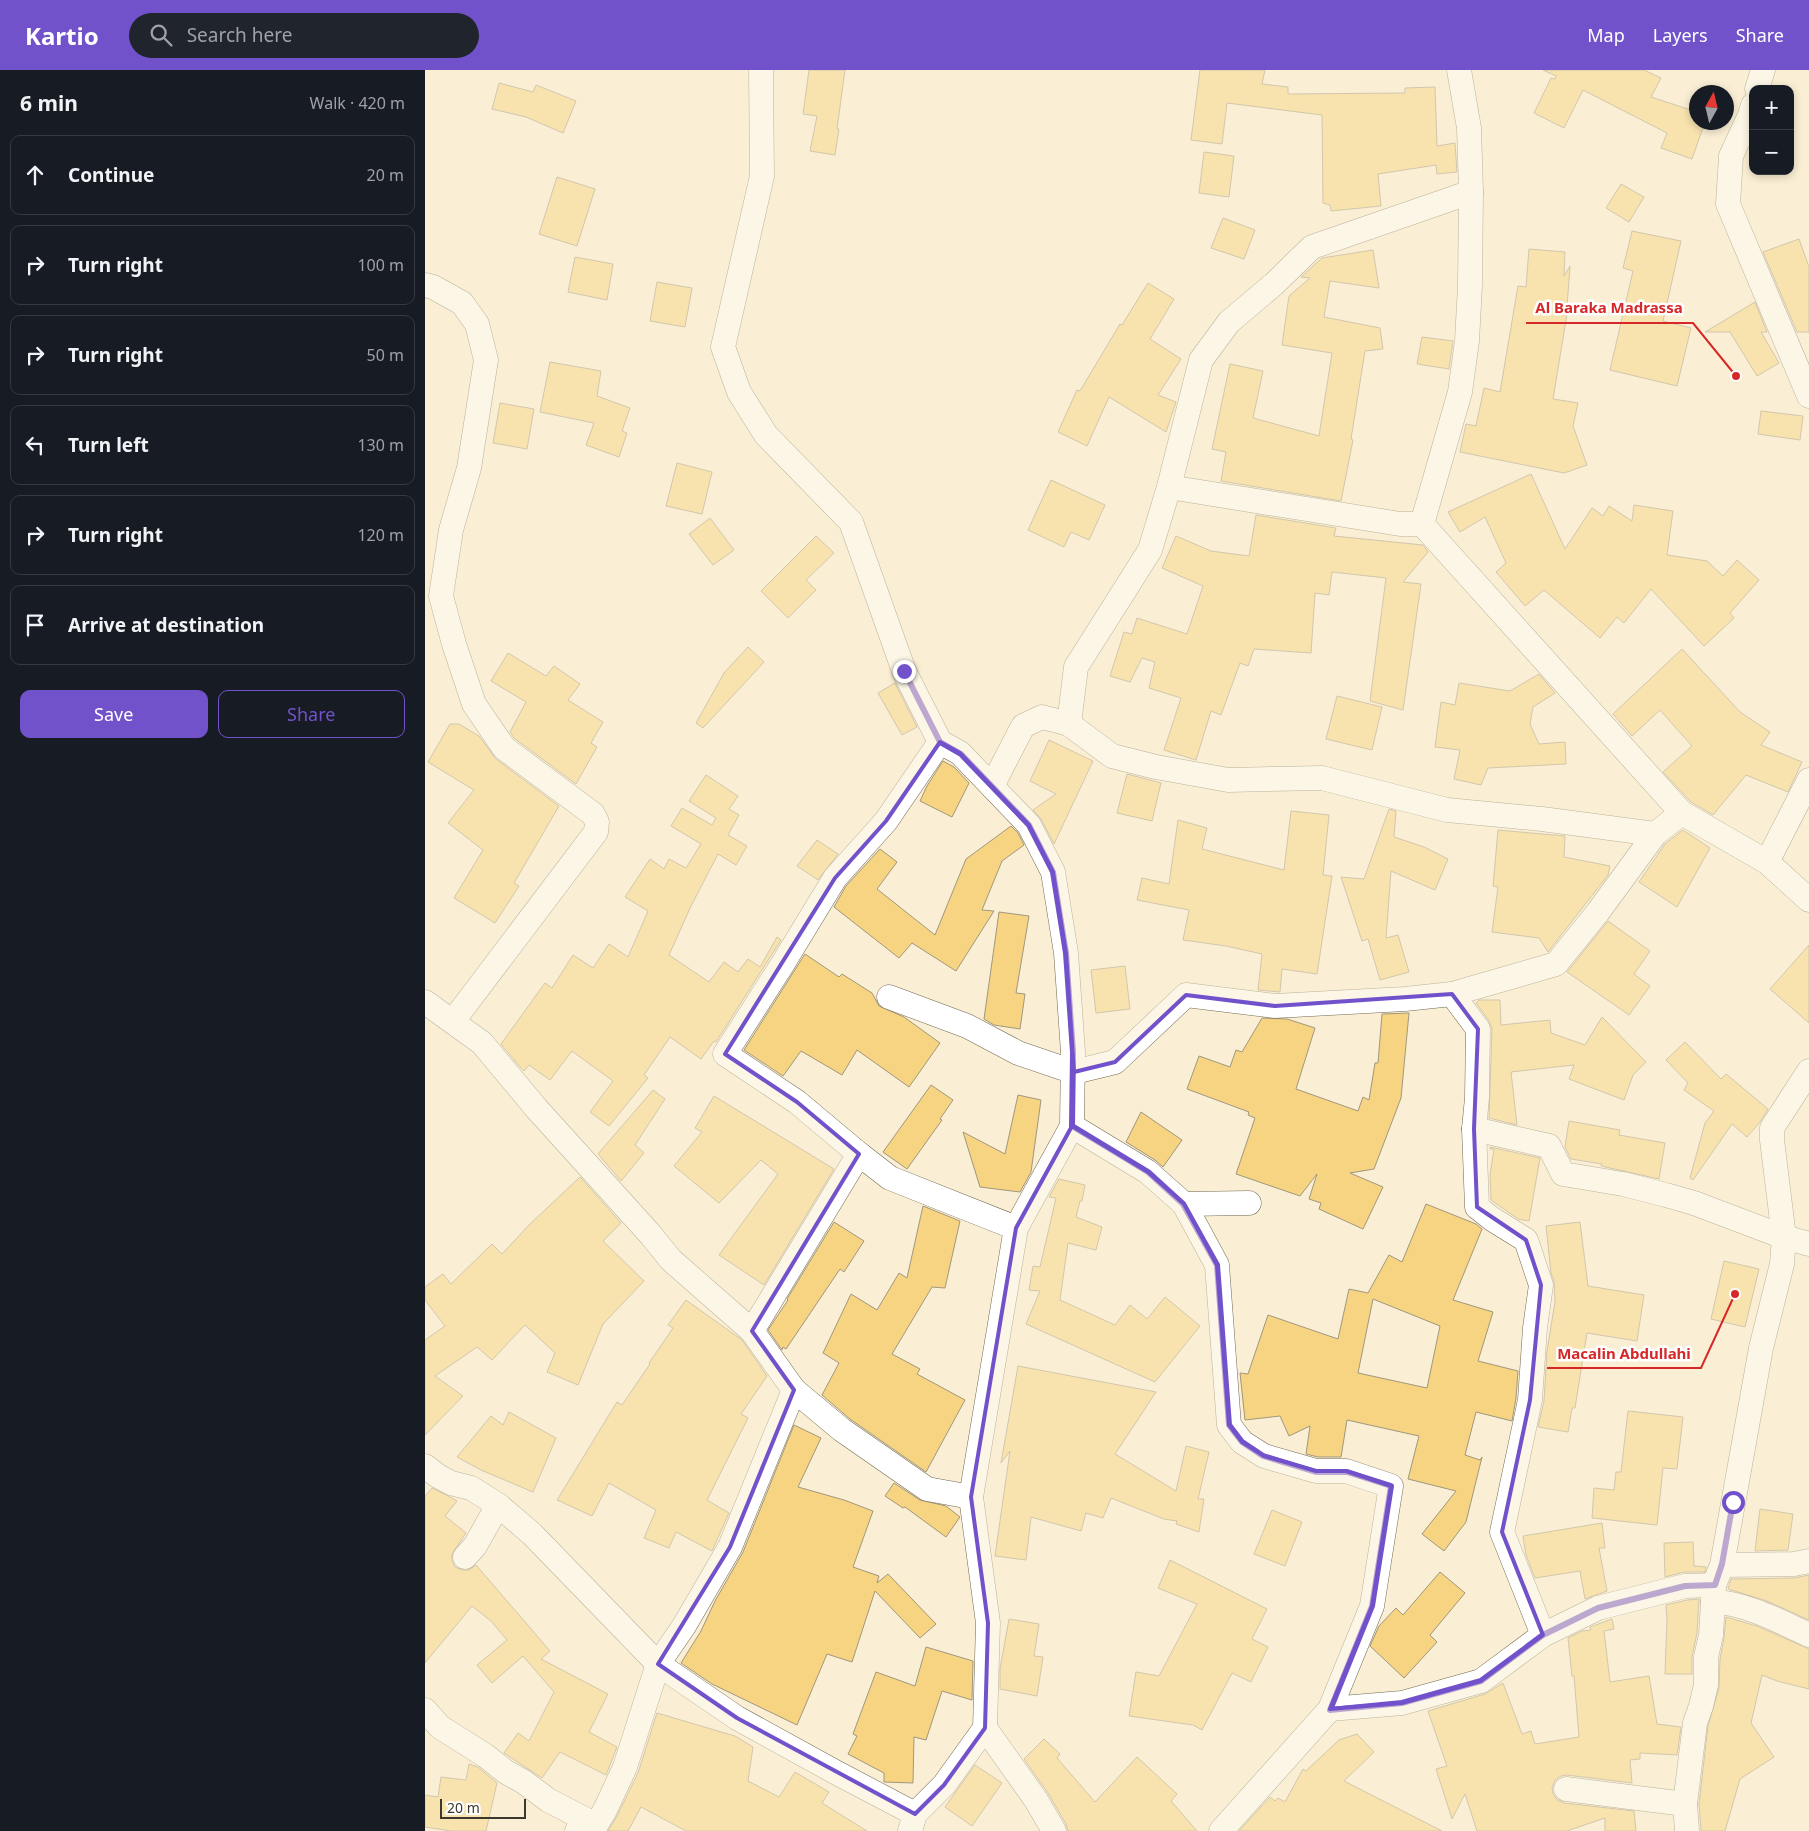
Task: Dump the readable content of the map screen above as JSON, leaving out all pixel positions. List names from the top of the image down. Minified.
{"places":["Al Baraka Madrassa","Macalin Abdullahi"],"scale_bar":"20 m","north":"top","page":{"header":"Kartio","search":"Search here","nav":["Map","Layers","Share"],"heading":["6 min","Walk · 420 m"],"map_buttons":["+","−"],"list":[["Continue","20 m"],["Turn right","100 m"],["Turn right","50 m"],["Turn left","130 m"],["Turn right","120 m"],"Arrive at destination"],"buttons":["Save","Share"],"scale":"20 m"}}
